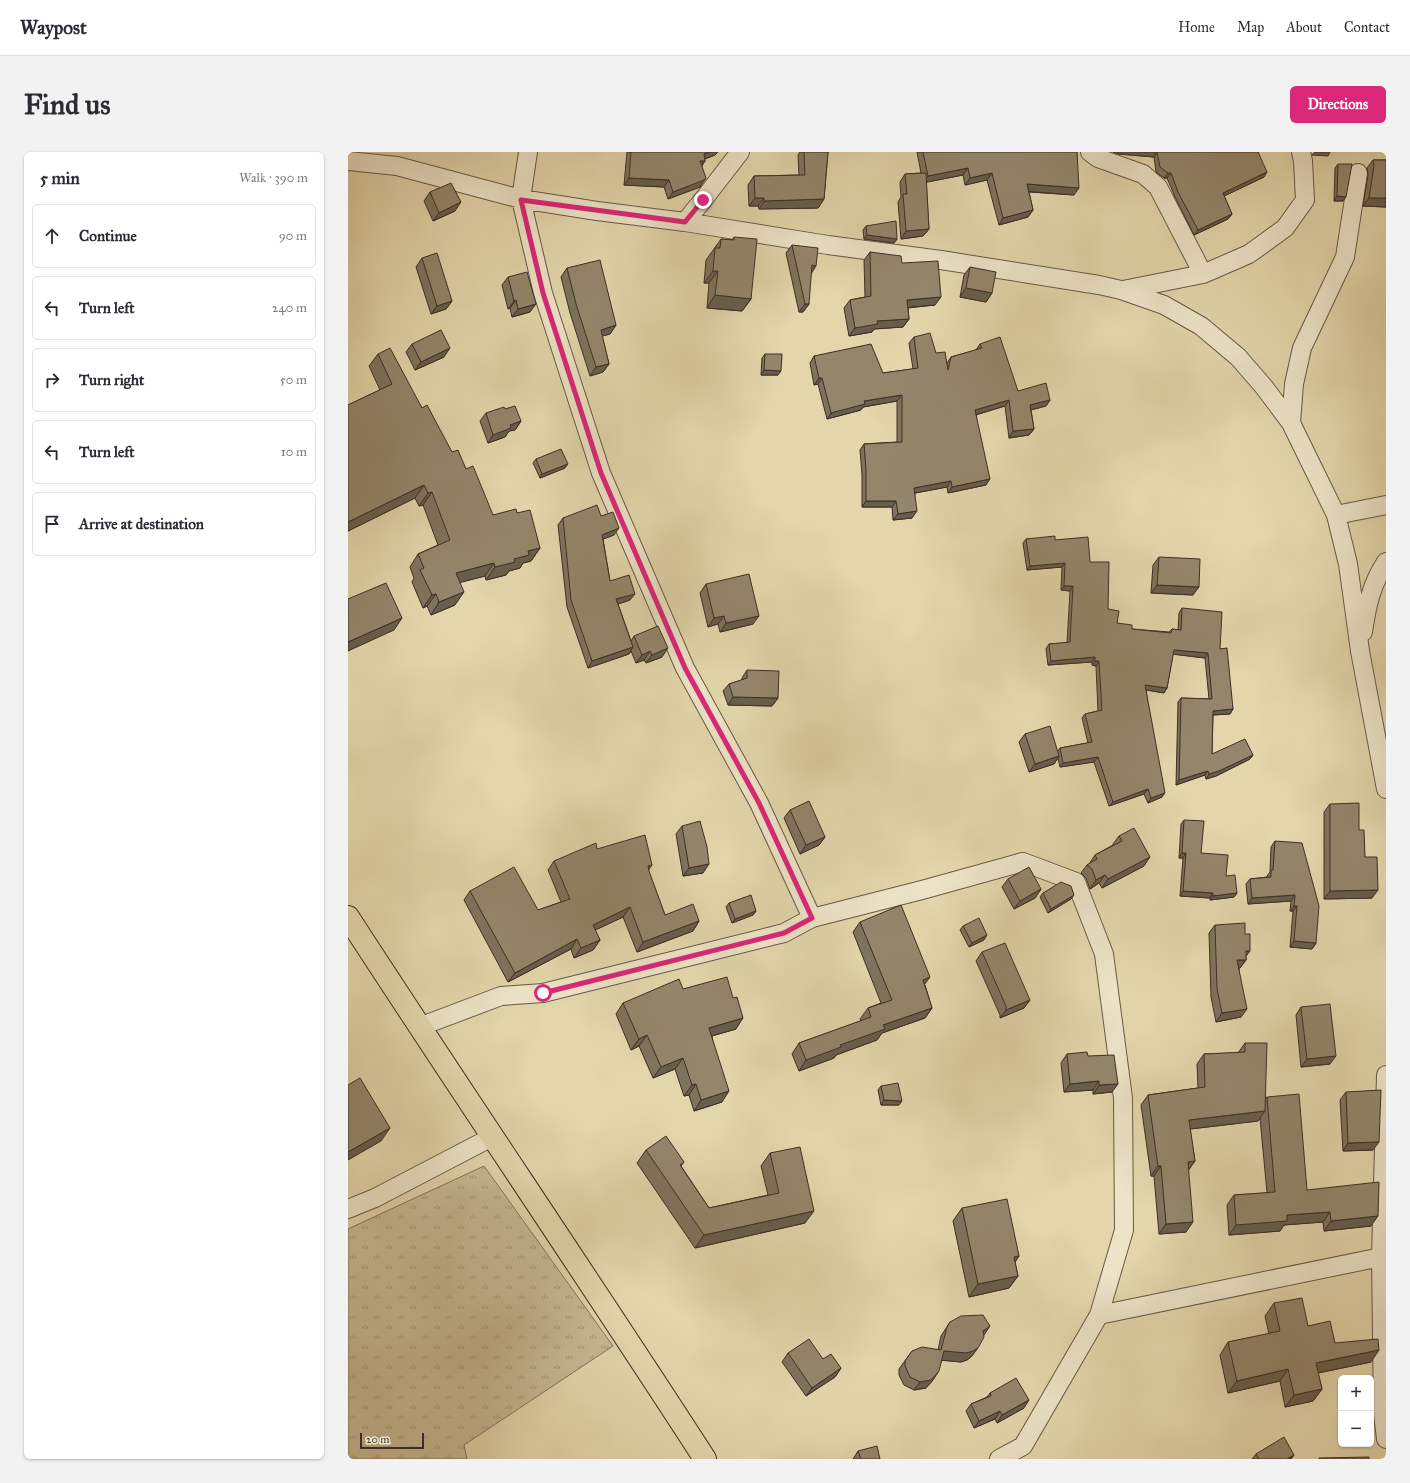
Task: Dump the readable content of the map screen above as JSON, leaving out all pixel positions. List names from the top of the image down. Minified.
{"scale_bar":"20 m","page":{"header":"Waypost","nav":["Home","Map","About","Contact"],"buttons":"Directions","title":"Find us","heading":["5 min","Walk · 390 m"],"list":[["Continue","90 m"],["Turn left","240 m"],["Turn right","50 m"],["Turn left","10 m"],"Arrive at destination"],"map_buttons":["+","−"],"scale":"20 m"}}
